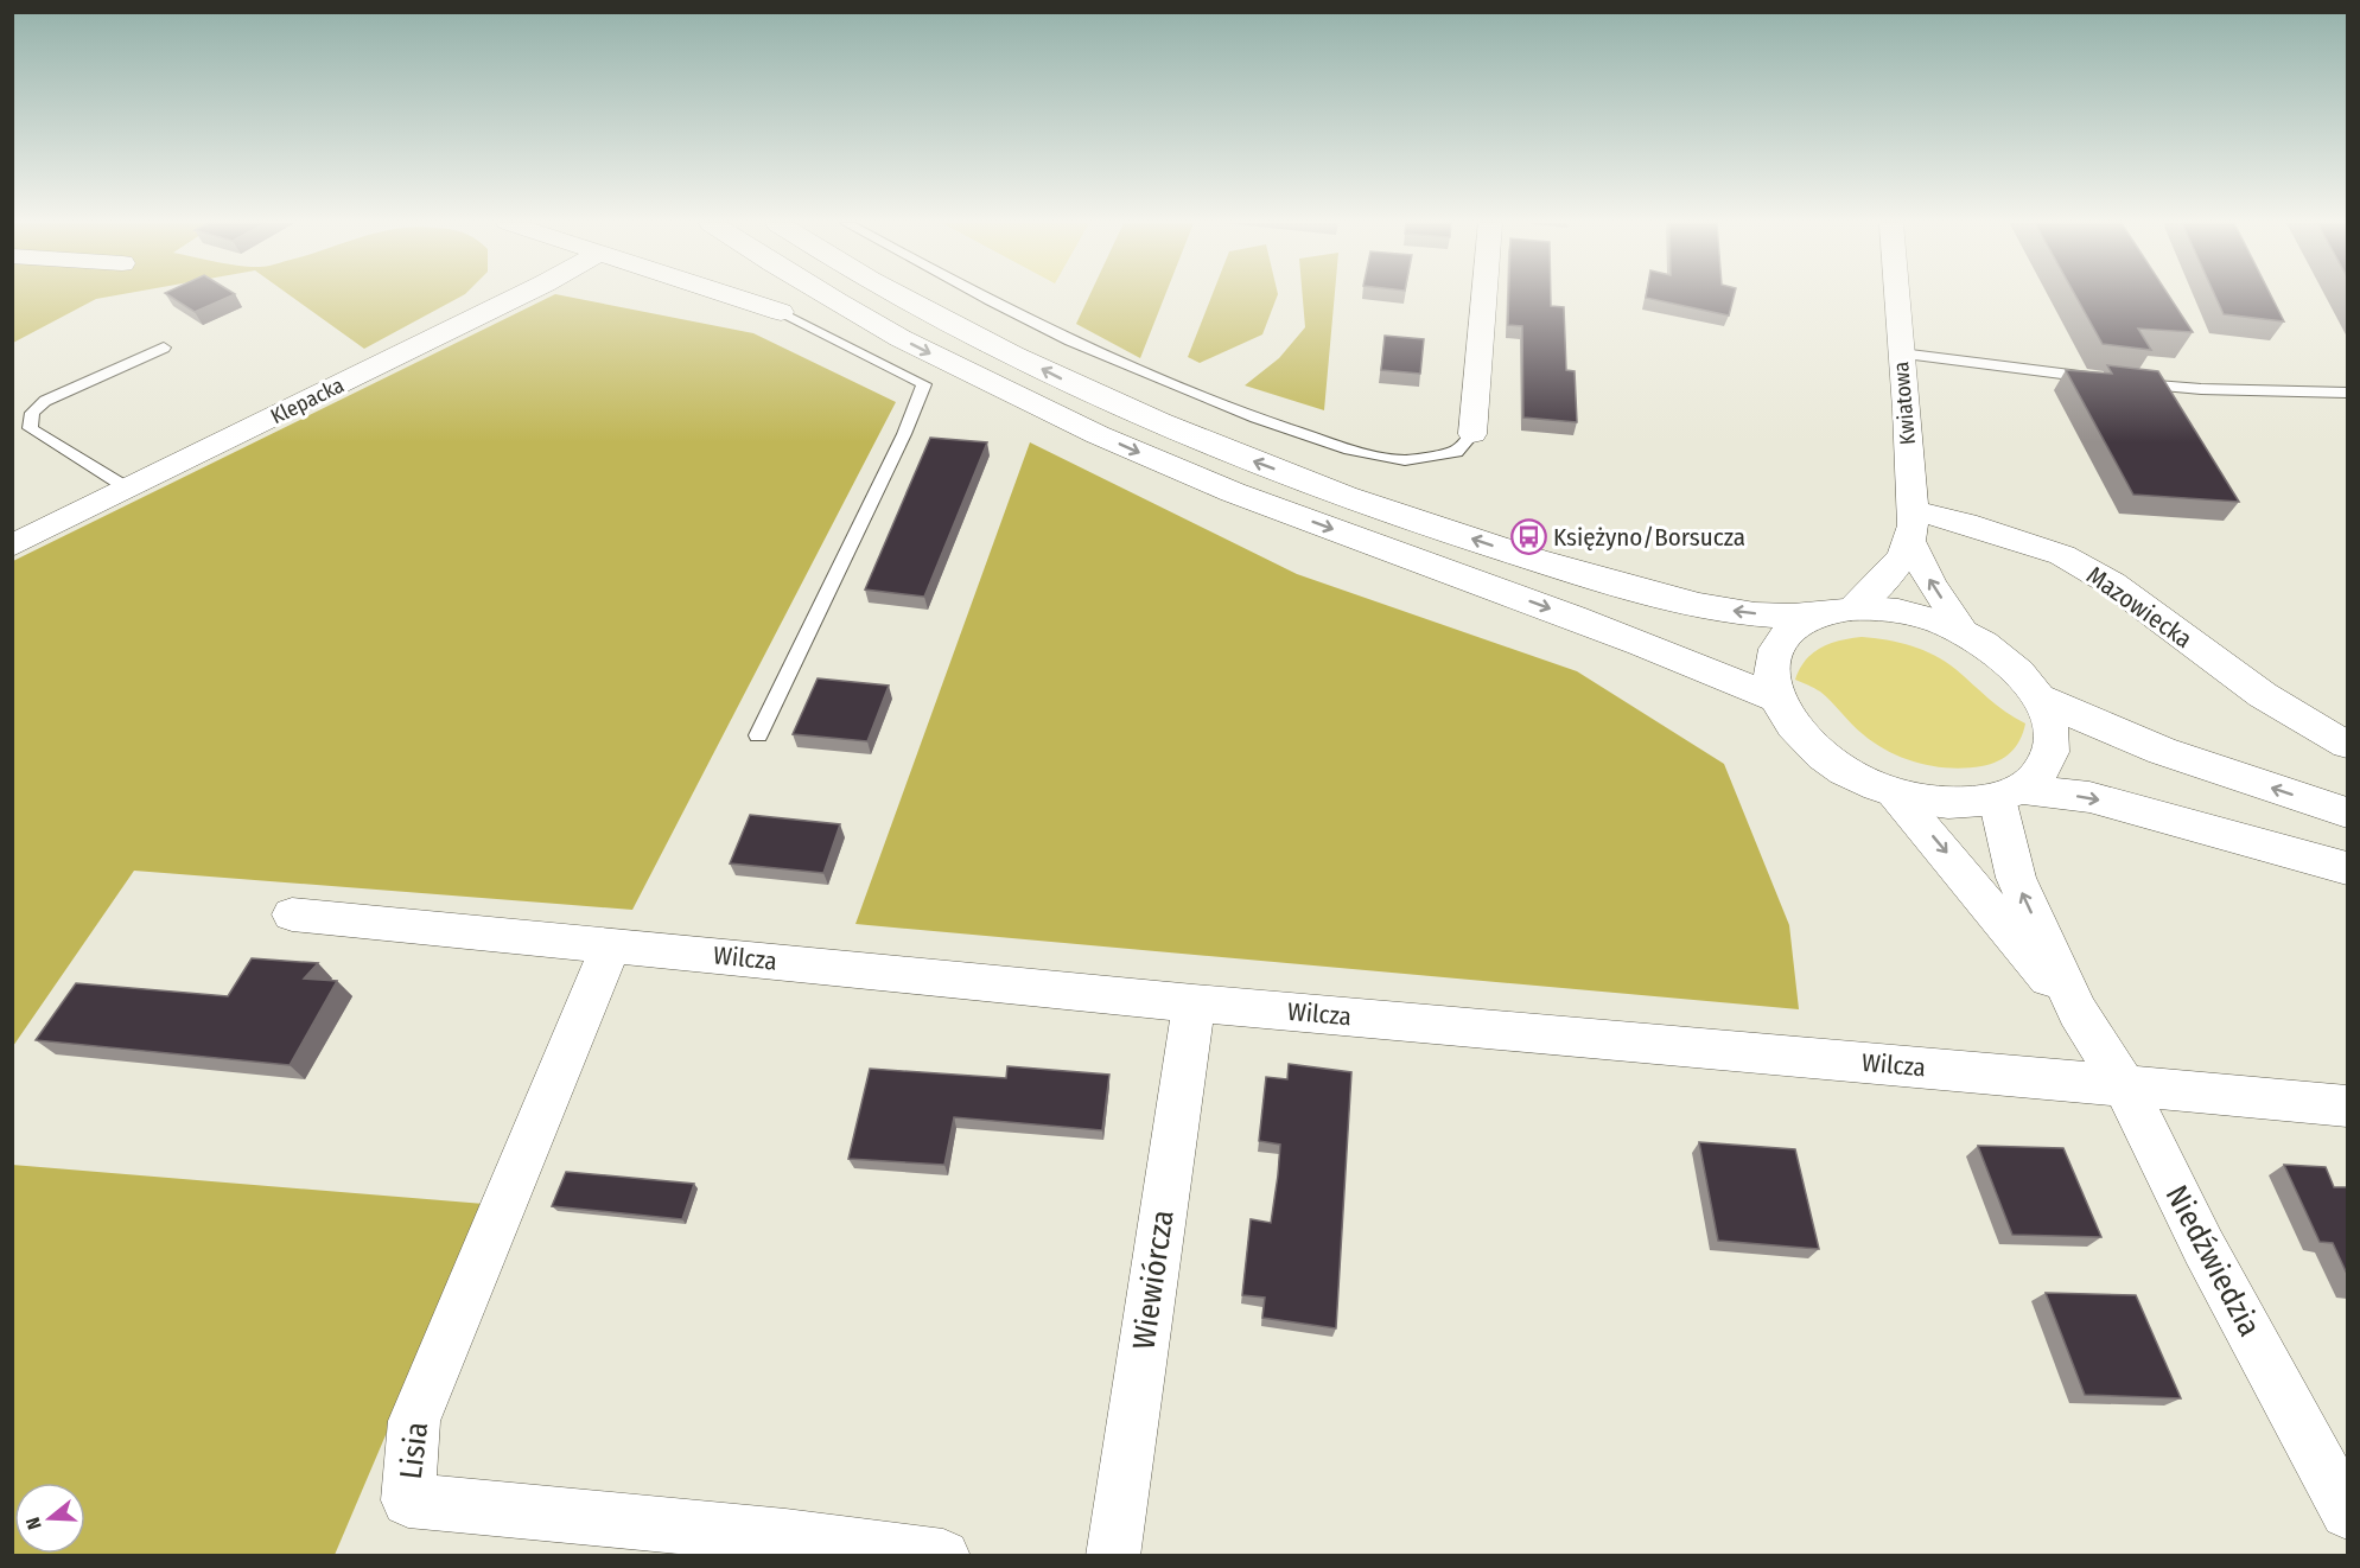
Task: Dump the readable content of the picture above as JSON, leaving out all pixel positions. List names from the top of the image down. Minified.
{"streets":{"street":["Klepacka","Kwiatowa","Mazowiecka","Wilcza","Niedźwiedzia","Wiewiórcza","Lisia"]},"crossings":[["Kwiatowa","Mazowiecka"],["Kwiatowa","Niedźwiedzia"],["Wilcza","Niedźwiedzia"],["Wilcza","Wiewiórcza"],["Wilcza","Lisia"]],"places":{"bus stop":["Księżyno/Borsucza"]},"north":"left"}
